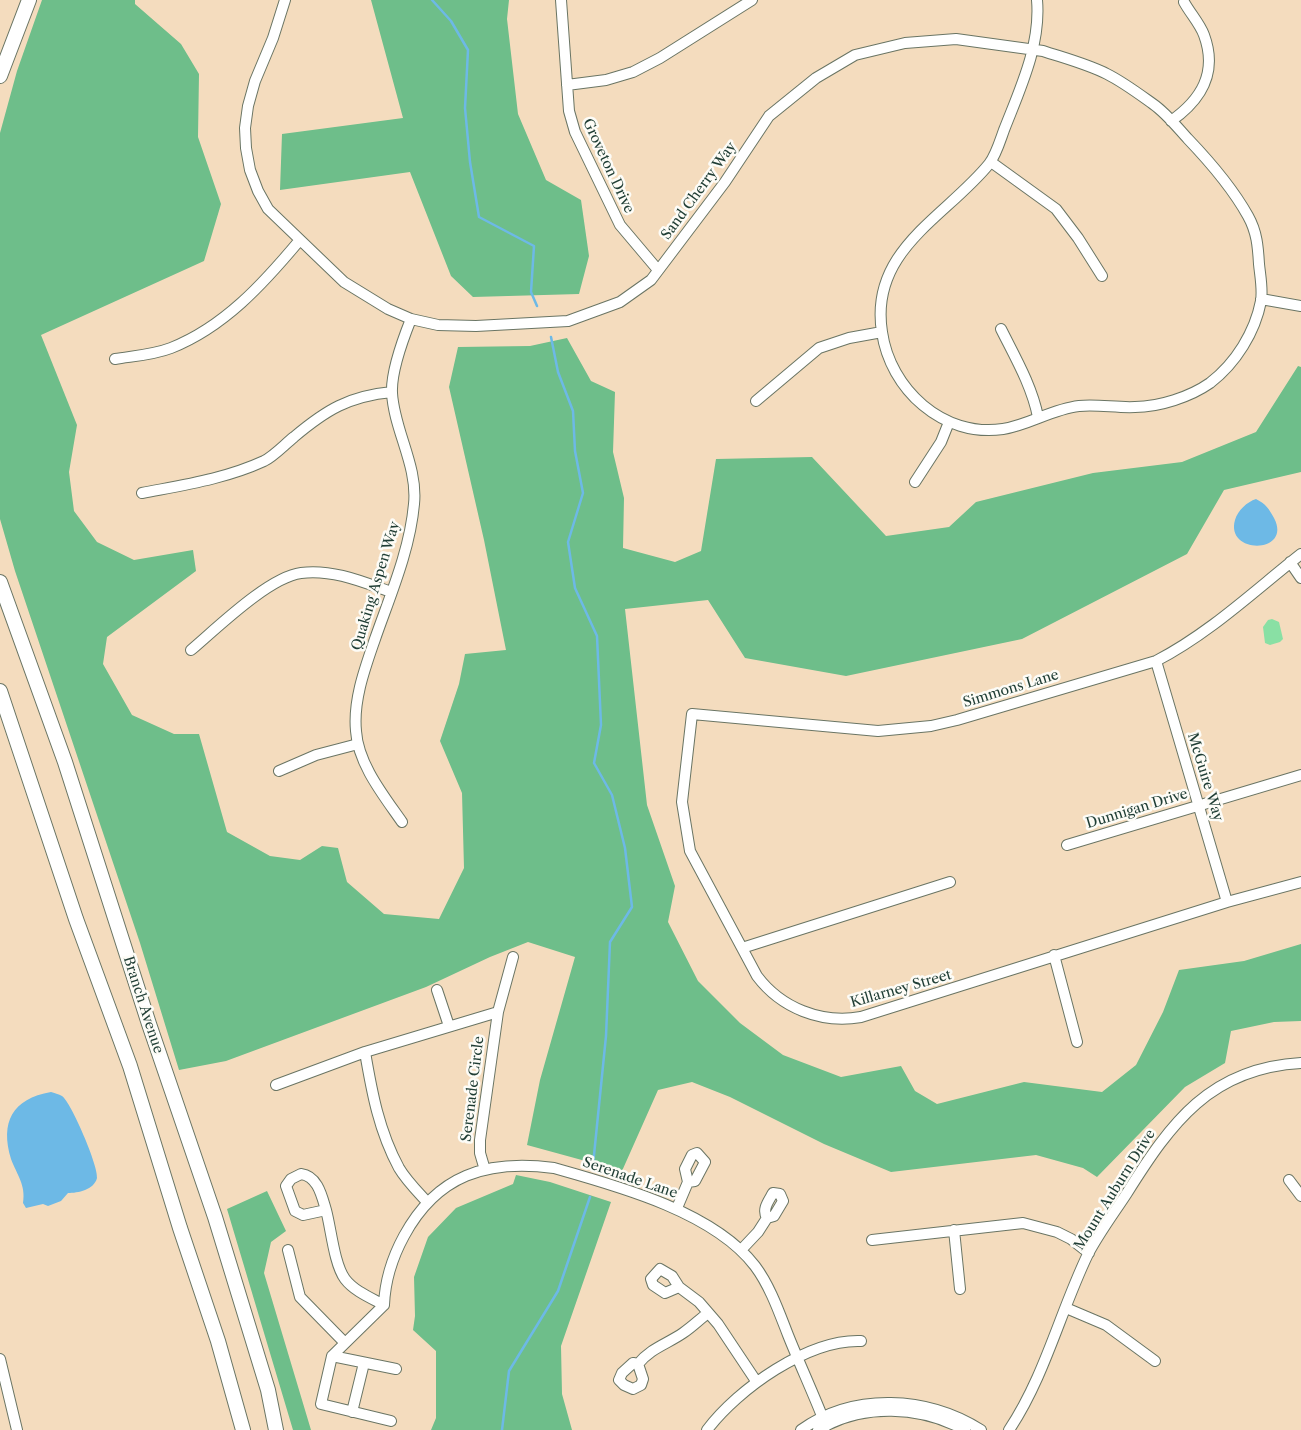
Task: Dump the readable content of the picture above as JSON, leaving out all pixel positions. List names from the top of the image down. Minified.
{"streets":{"highway":["Branch Avenue"],"street":["Groveton Drive","Sand Cherry Way","Quaking Aspen Way","Simmons Lane","McGuire Way","Dunnigan Drive","Killarney Street","Serenade Circle","Serenade Lane","Mount Auburn Drive"]},"crossings":[["Groveton Drive","Sand Cherry Way"],["Sand Cherry Way","Quaking Aspen Way"],["Simmons Lane","McGuire Way"],["Simmons Lane","Killarney Street"],["McGuire Way","Dunnigan Drive"],["McGuire Way","Killarney Street"],["Serenade Circle","Serenade Lane"]]}
